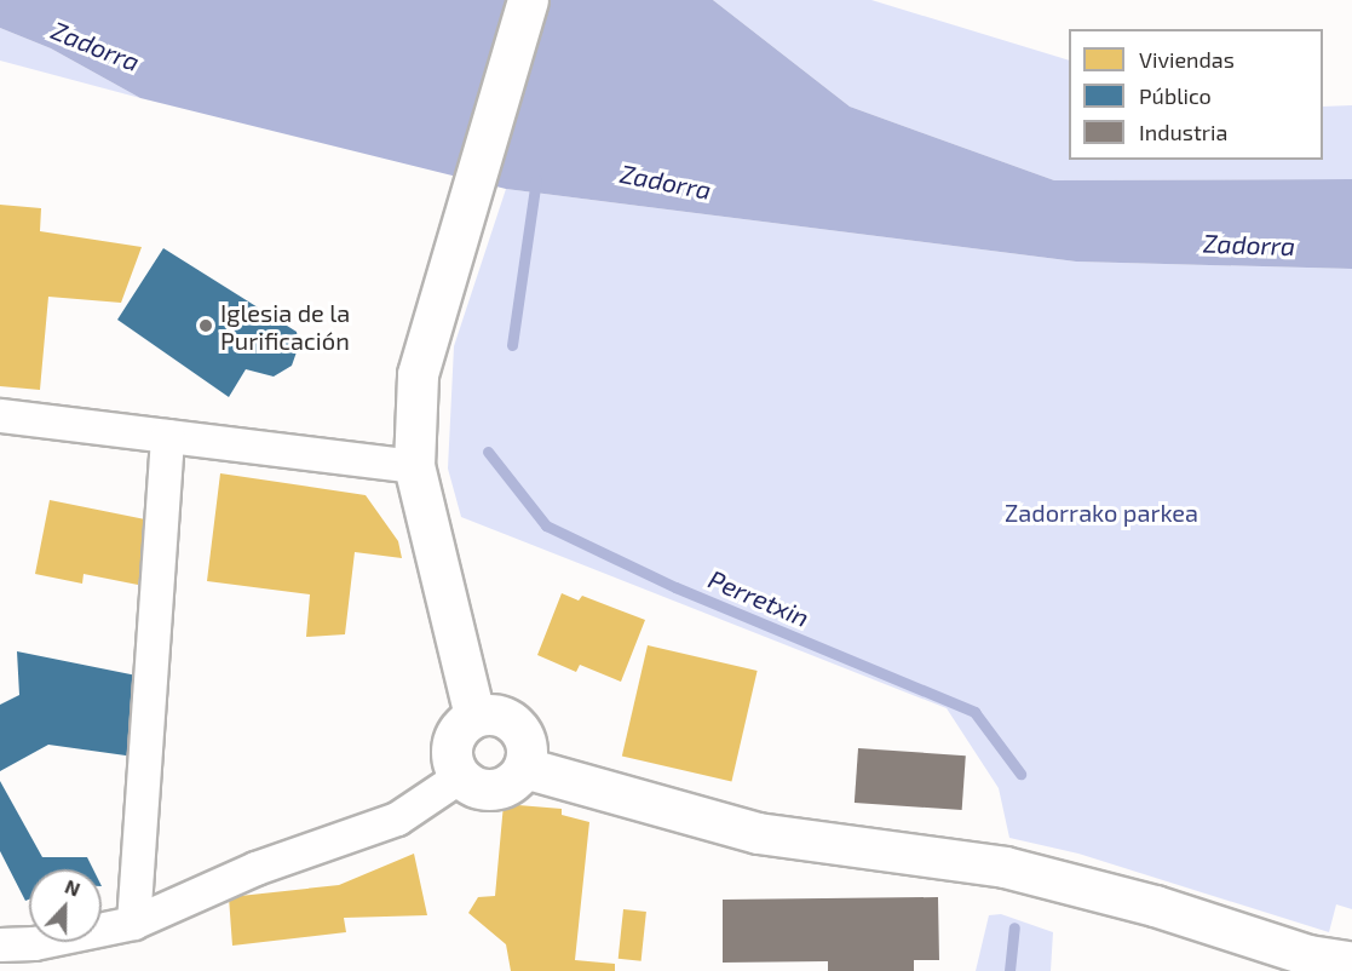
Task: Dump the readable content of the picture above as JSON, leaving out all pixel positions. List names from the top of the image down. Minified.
{"water":["Zadorra","Perretxin"],"parks":["Zadorrako parkea"],"places":["Iglesia de la Purificación"],"legend":["Viviendas","Público","Industria"],"north":"top"}
